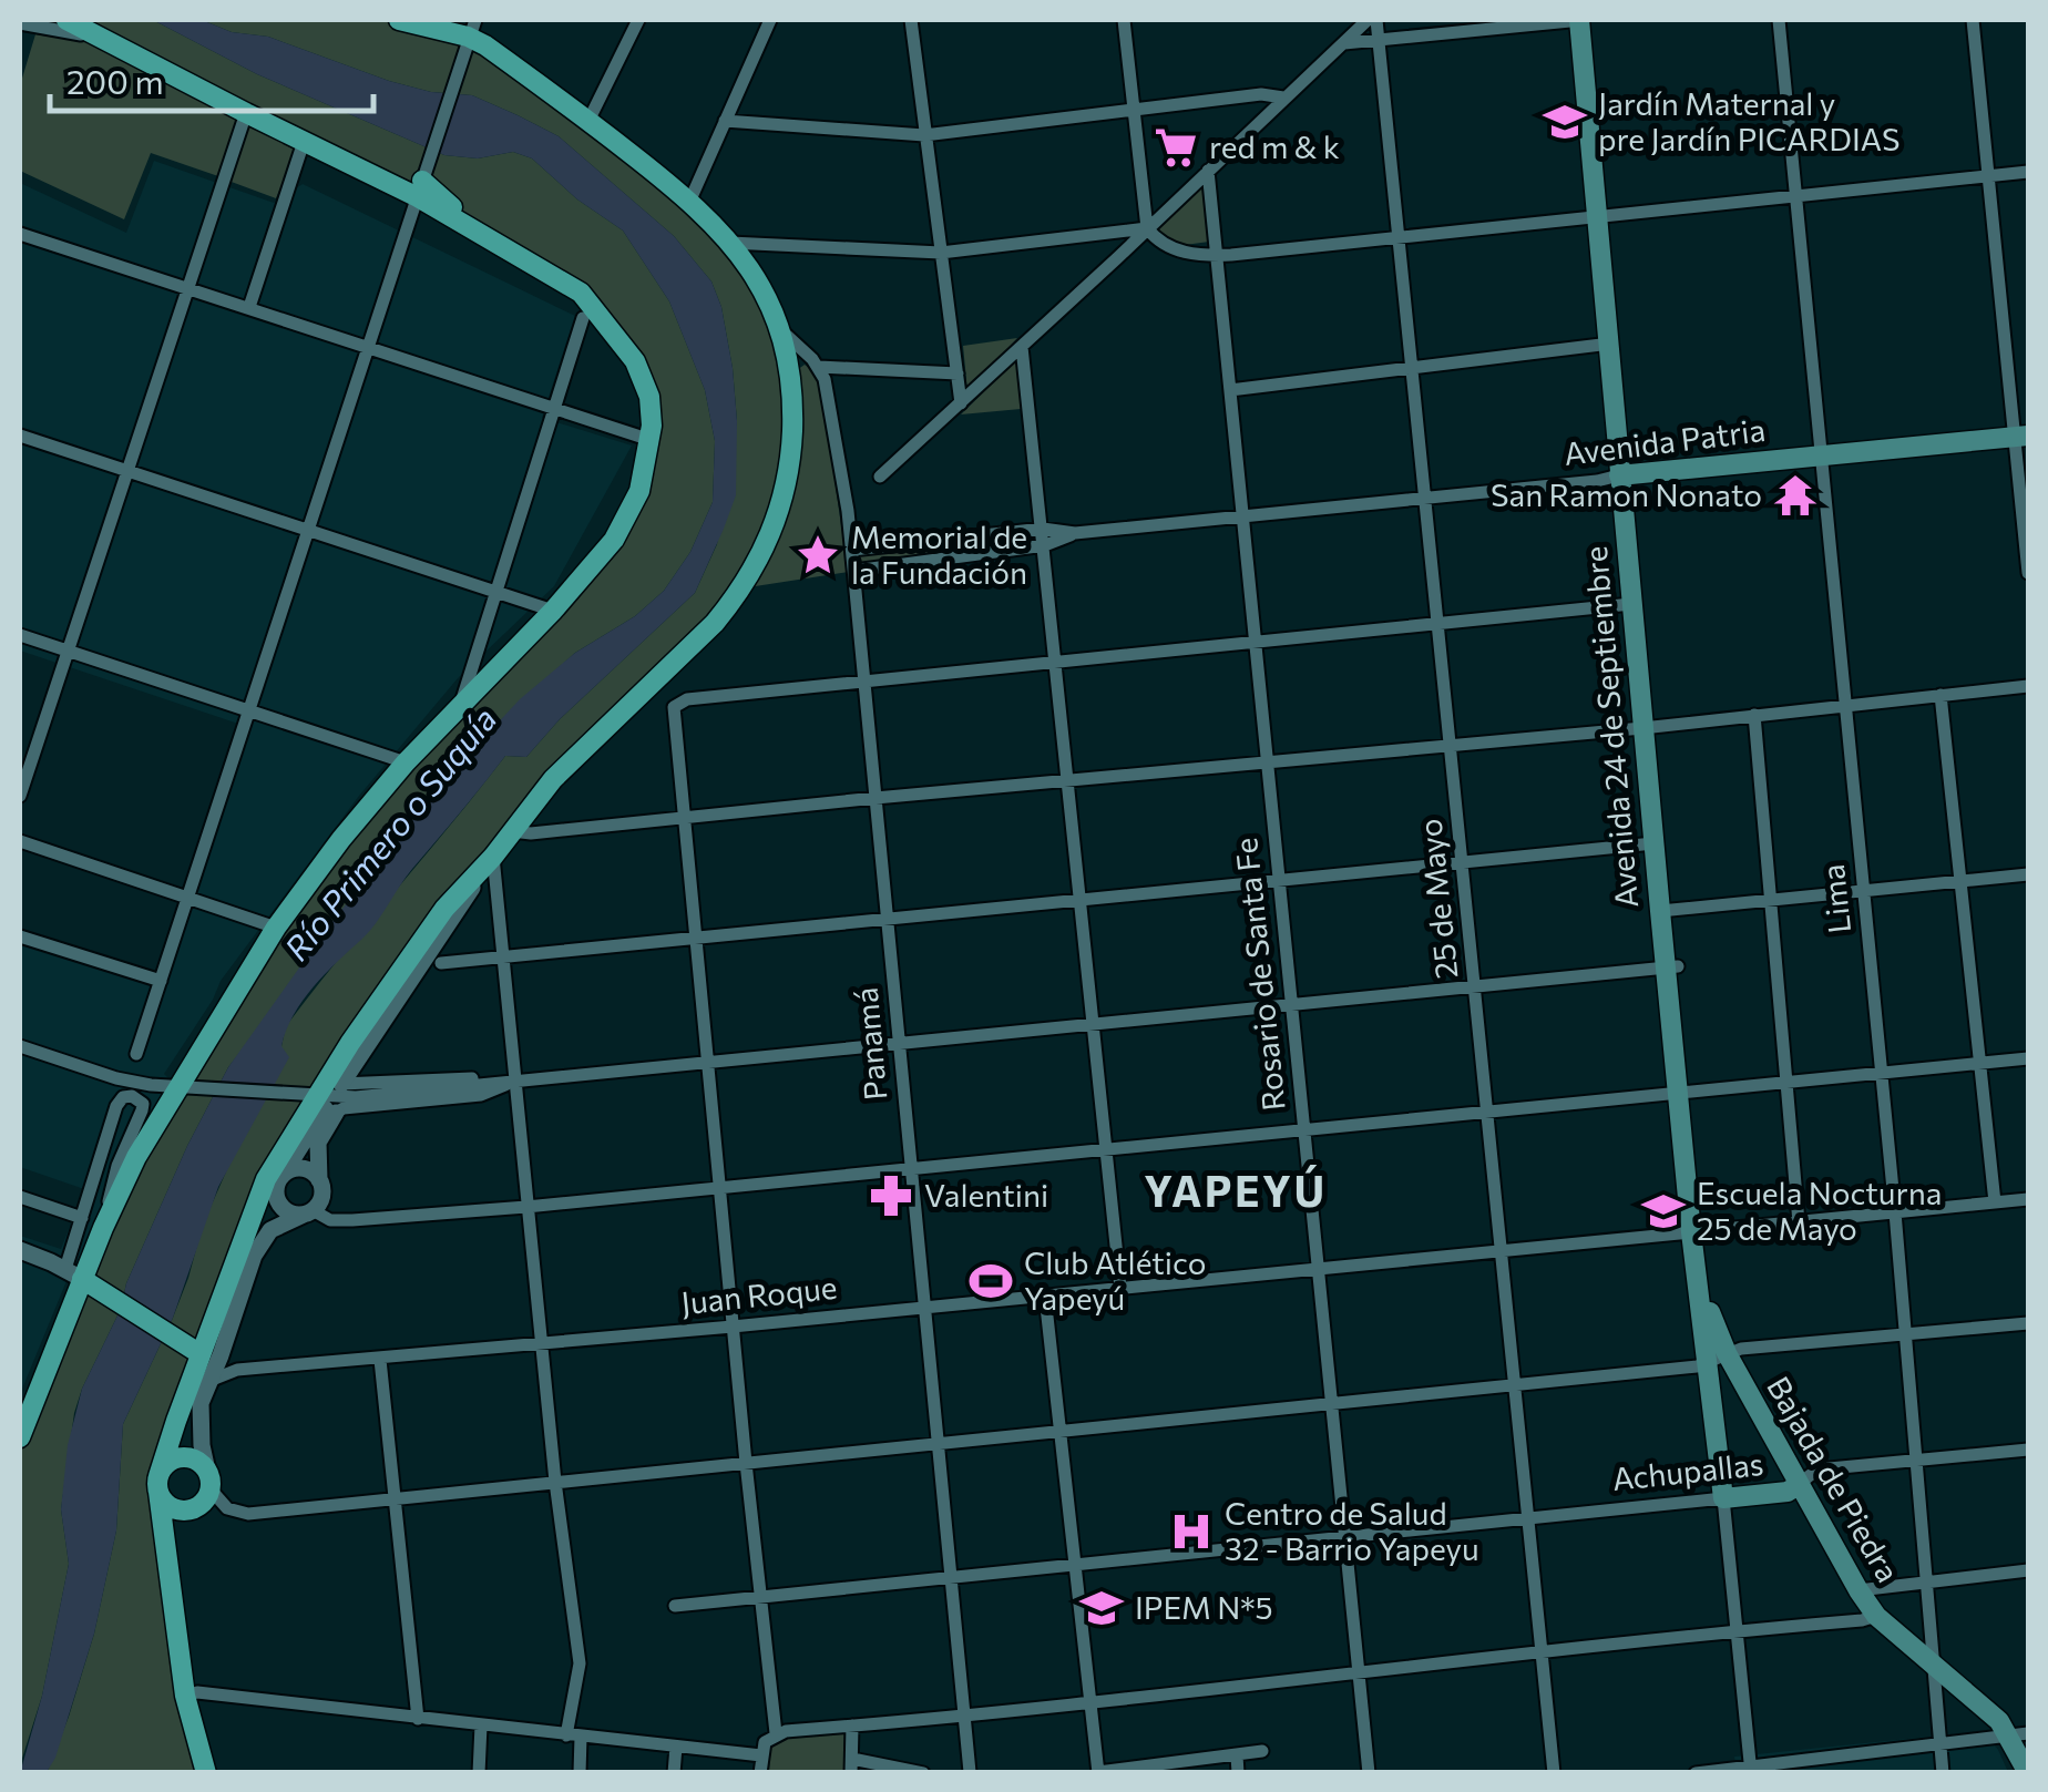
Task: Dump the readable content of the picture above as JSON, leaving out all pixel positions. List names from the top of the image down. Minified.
{"streets":{"main road":["Avenida Patria","Avenida 24 de Septiembre","Achupallas","Bajada de Piedra"],"street":["25 de Mayo","Lima","Rosario de Santa Fe","Panamá","Juan Roque"]},"crossings":[["Avenida Patria","Avenida 24 de Septiembre"],["Avenida Patria","25 de Mayo"],["Avenida Patria","Lima"],["Avenida Patria","Rosario de Santa Fe"],["Avenida 24 de Septiembre","Juan Roque"],["Avenida 24 de Septiembre","Bajada de Piedra"],["25 de Mayo","Juan Roque"],["25 de Mayo","Achupallas"],["Lima","Juan Roque"],["Lima","Achupallas"],["Lima","Bajada de Piedra"],["Rosario de Santa Fe","Juan Roque"],["Rosario de Santa Fe","Achupallas"],["Panamá","Juan Roque"],["Panamá","Achupallas"],["Achupallas","Bajada de Piedra"]],"districts":["YAPEYÚ"],"water":["Río Primero o Suquía"],"places":{"school or university":["Jardín Maternal y pre Jardín PICARDIAS","Escuela Nocturna 25 de Mayo","IPEM N*5"],"supermarket":["red m & k"],"temple":["San Ramon Nonato"],"place":["Memorial de la Fundación"],"pharmacy":["Valentini"],"sports":["Club Atlético Yapeyú"],"hospital":["Centro de Salud 32 - Barrio Yapeyu"]},"scale_bar":"200 m"}
